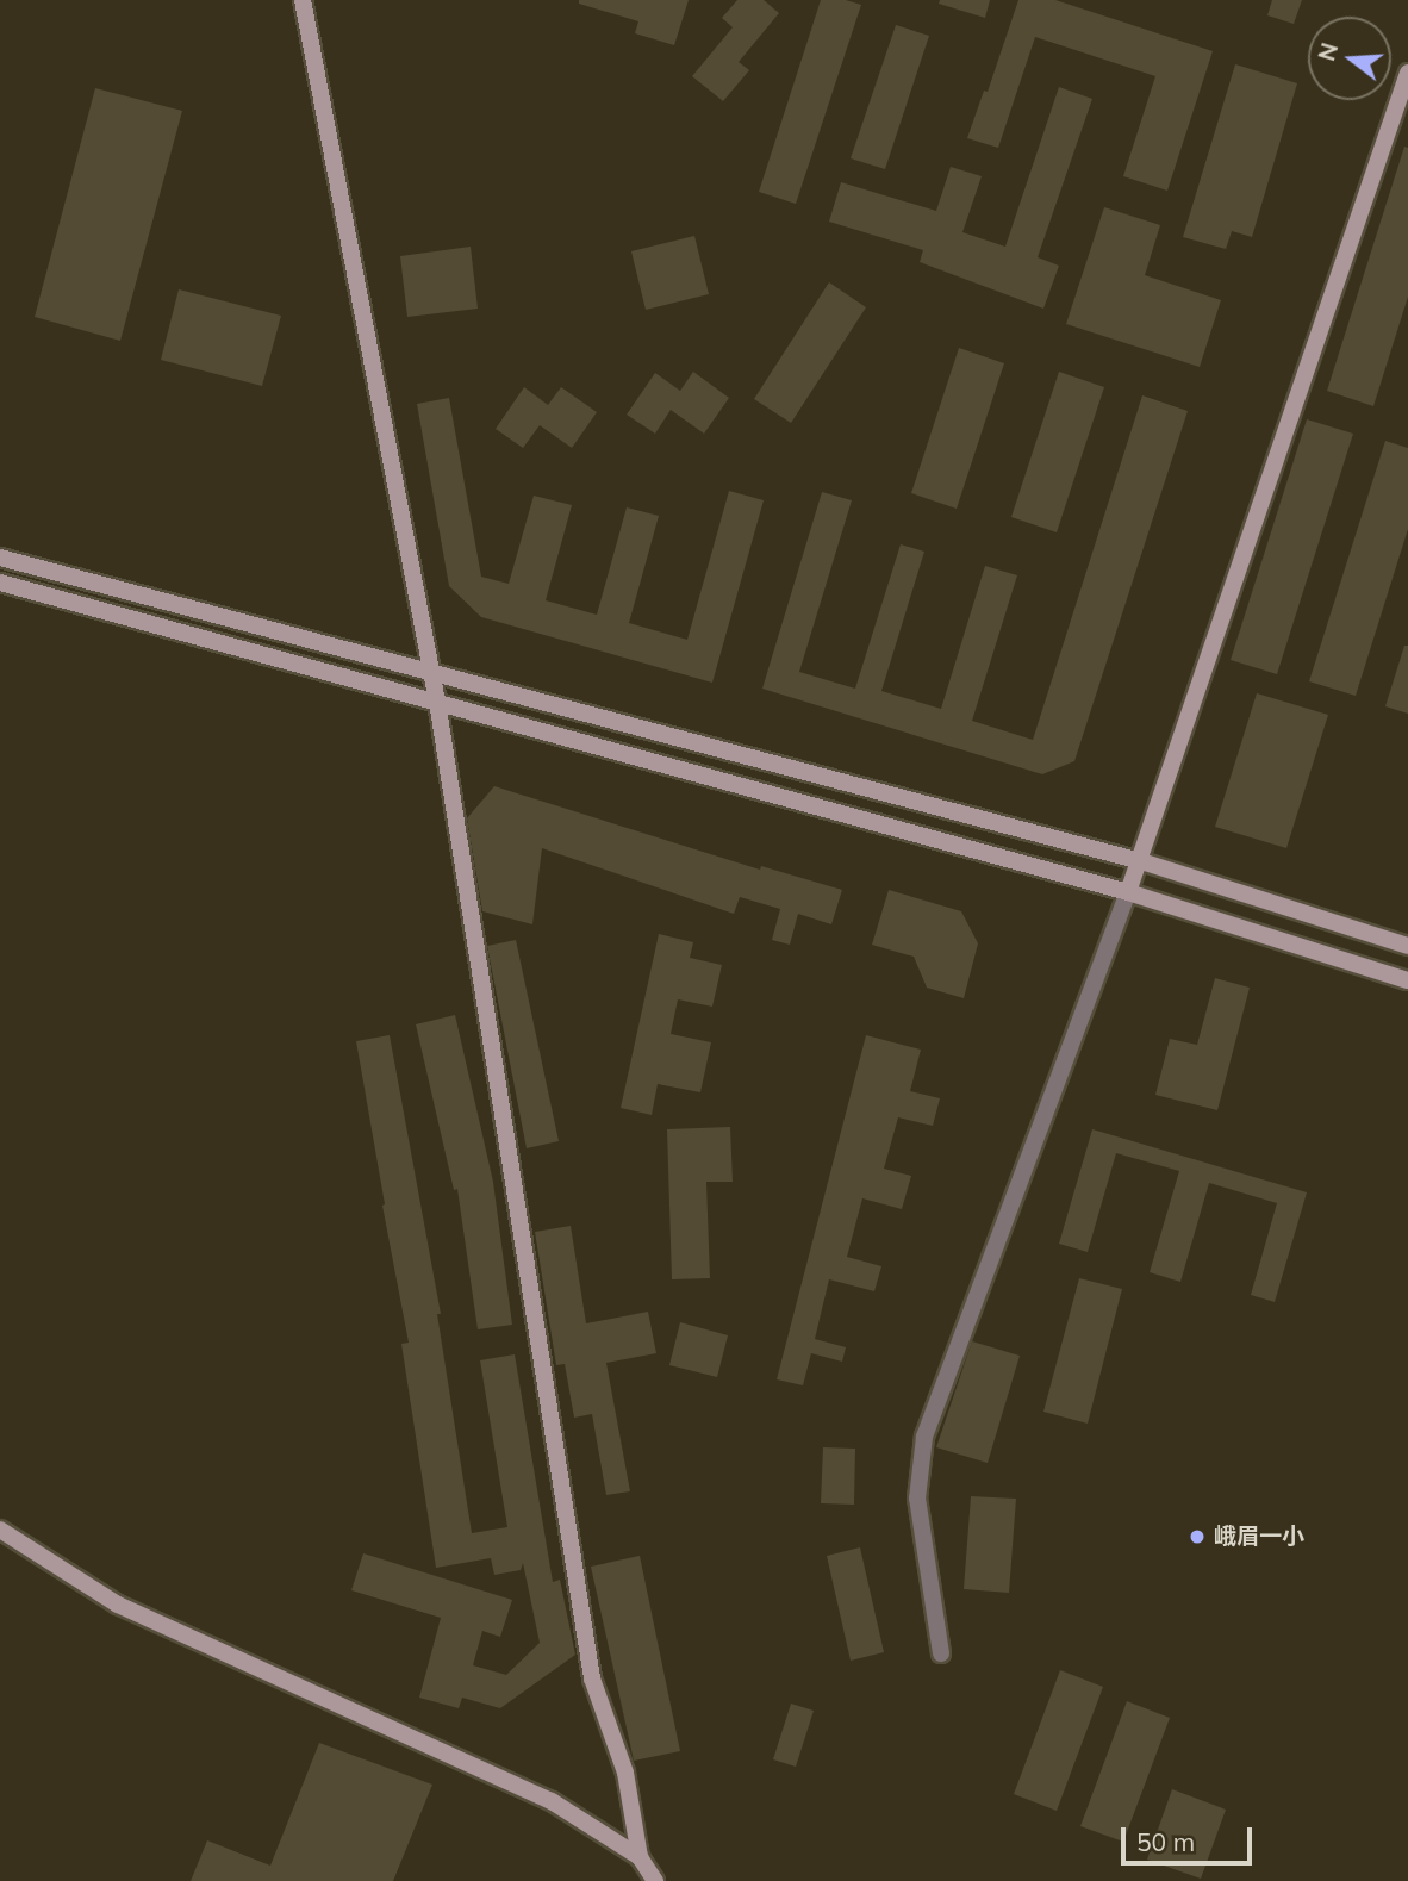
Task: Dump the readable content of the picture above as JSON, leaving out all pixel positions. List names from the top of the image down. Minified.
{"places":["峨眉一小"],"scale_bar":"50 m","north":"left"}
